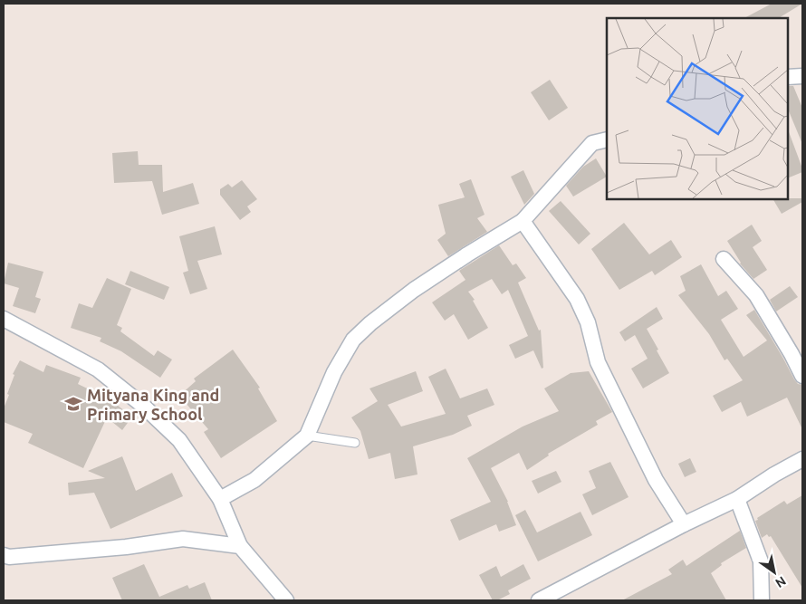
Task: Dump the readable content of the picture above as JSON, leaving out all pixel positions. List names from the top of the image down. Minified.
{"places":{"school or university":["Mityana King and Primary School"]},"north":"bottom right"}
